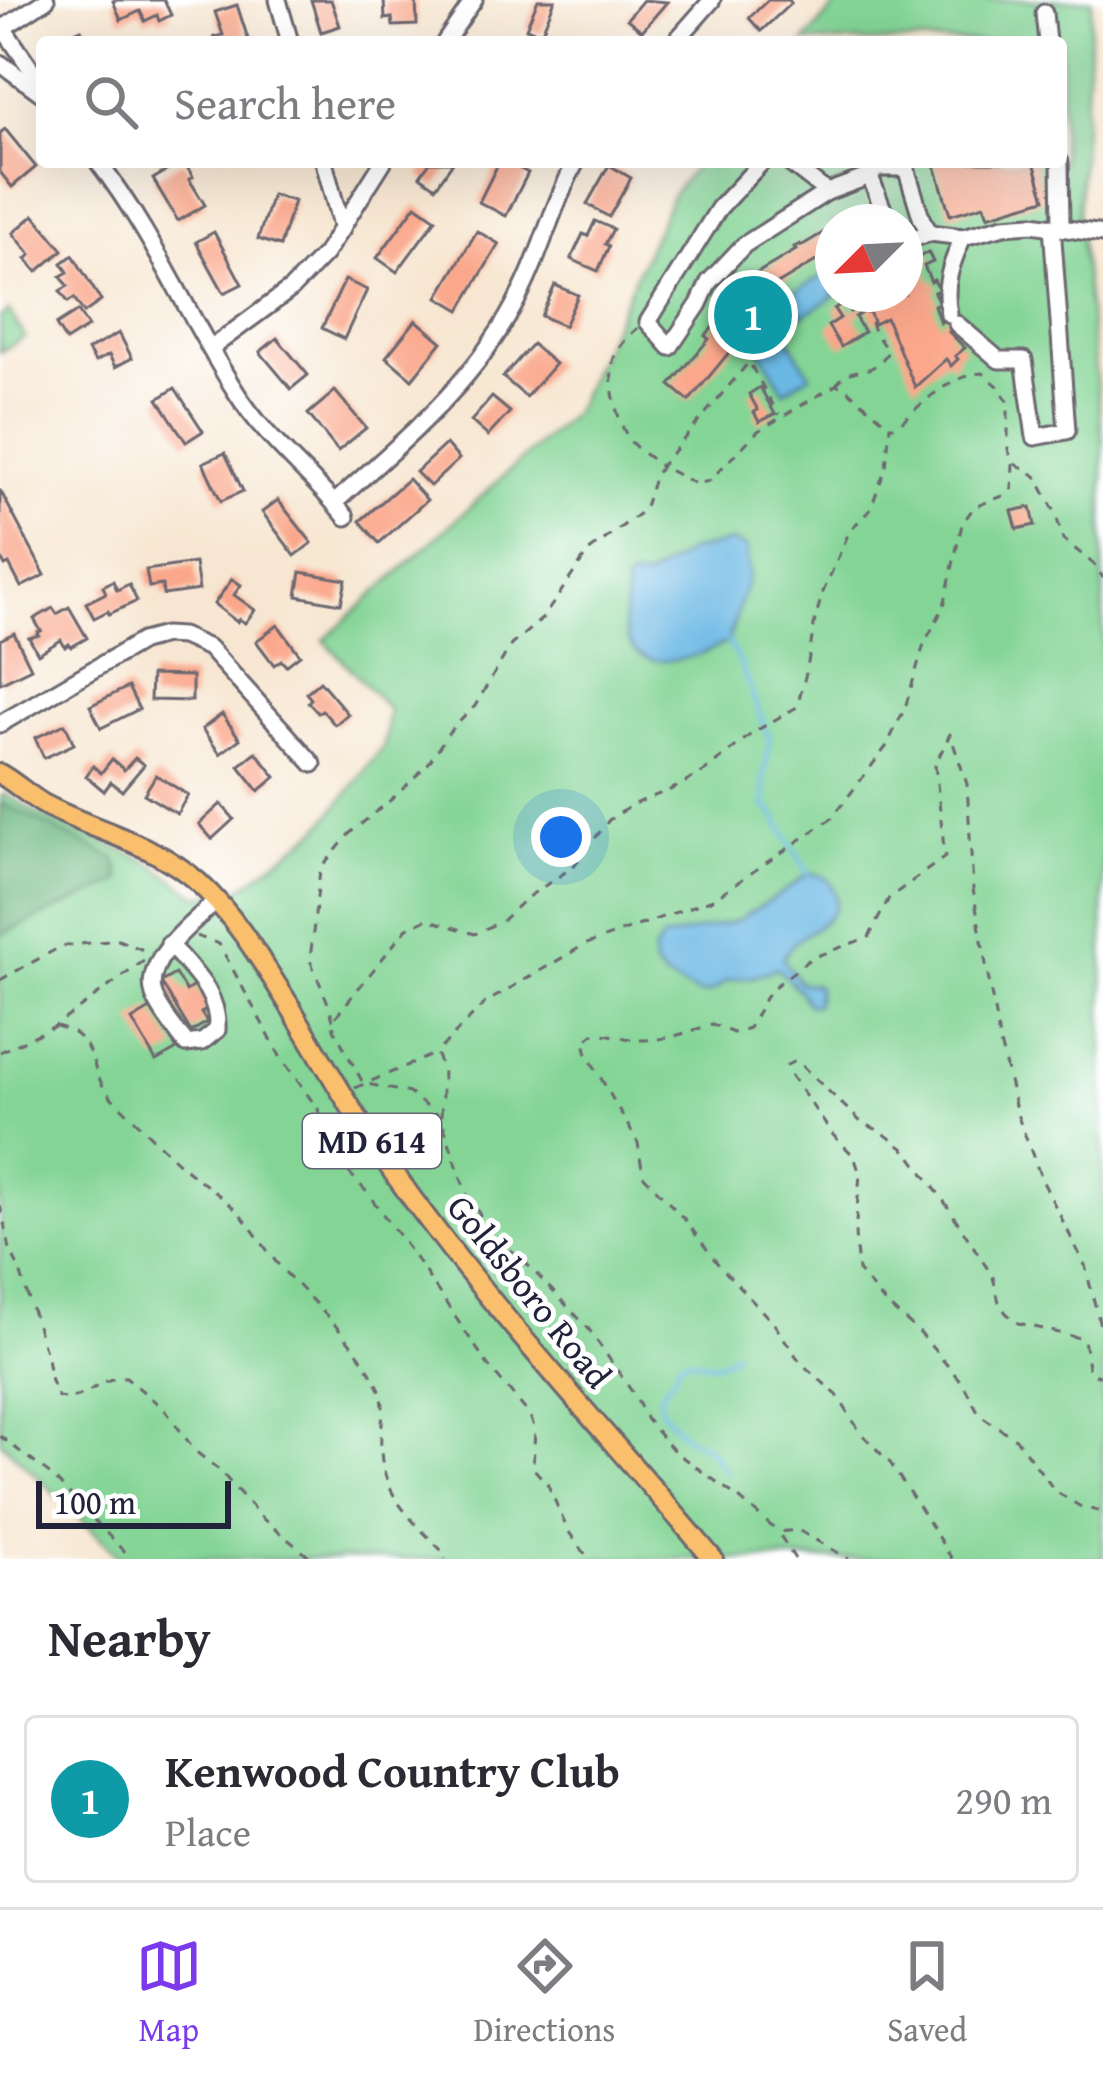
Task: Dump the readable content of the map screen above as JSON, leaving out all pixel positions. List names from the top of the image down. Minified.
{"streets":{"main road":["MD 614","Goldsboro Road"]},"scale_bar":"100 m","north":"bottom left","page":{"search":"Search here","pins":"1","scale":"100 m","heading":"Nearby","list":[{"mark":"1","name":"Kenwood Country Club","note":"Place","value":"290 m"}],"nav":["Map","Directions","Saved"]}}
